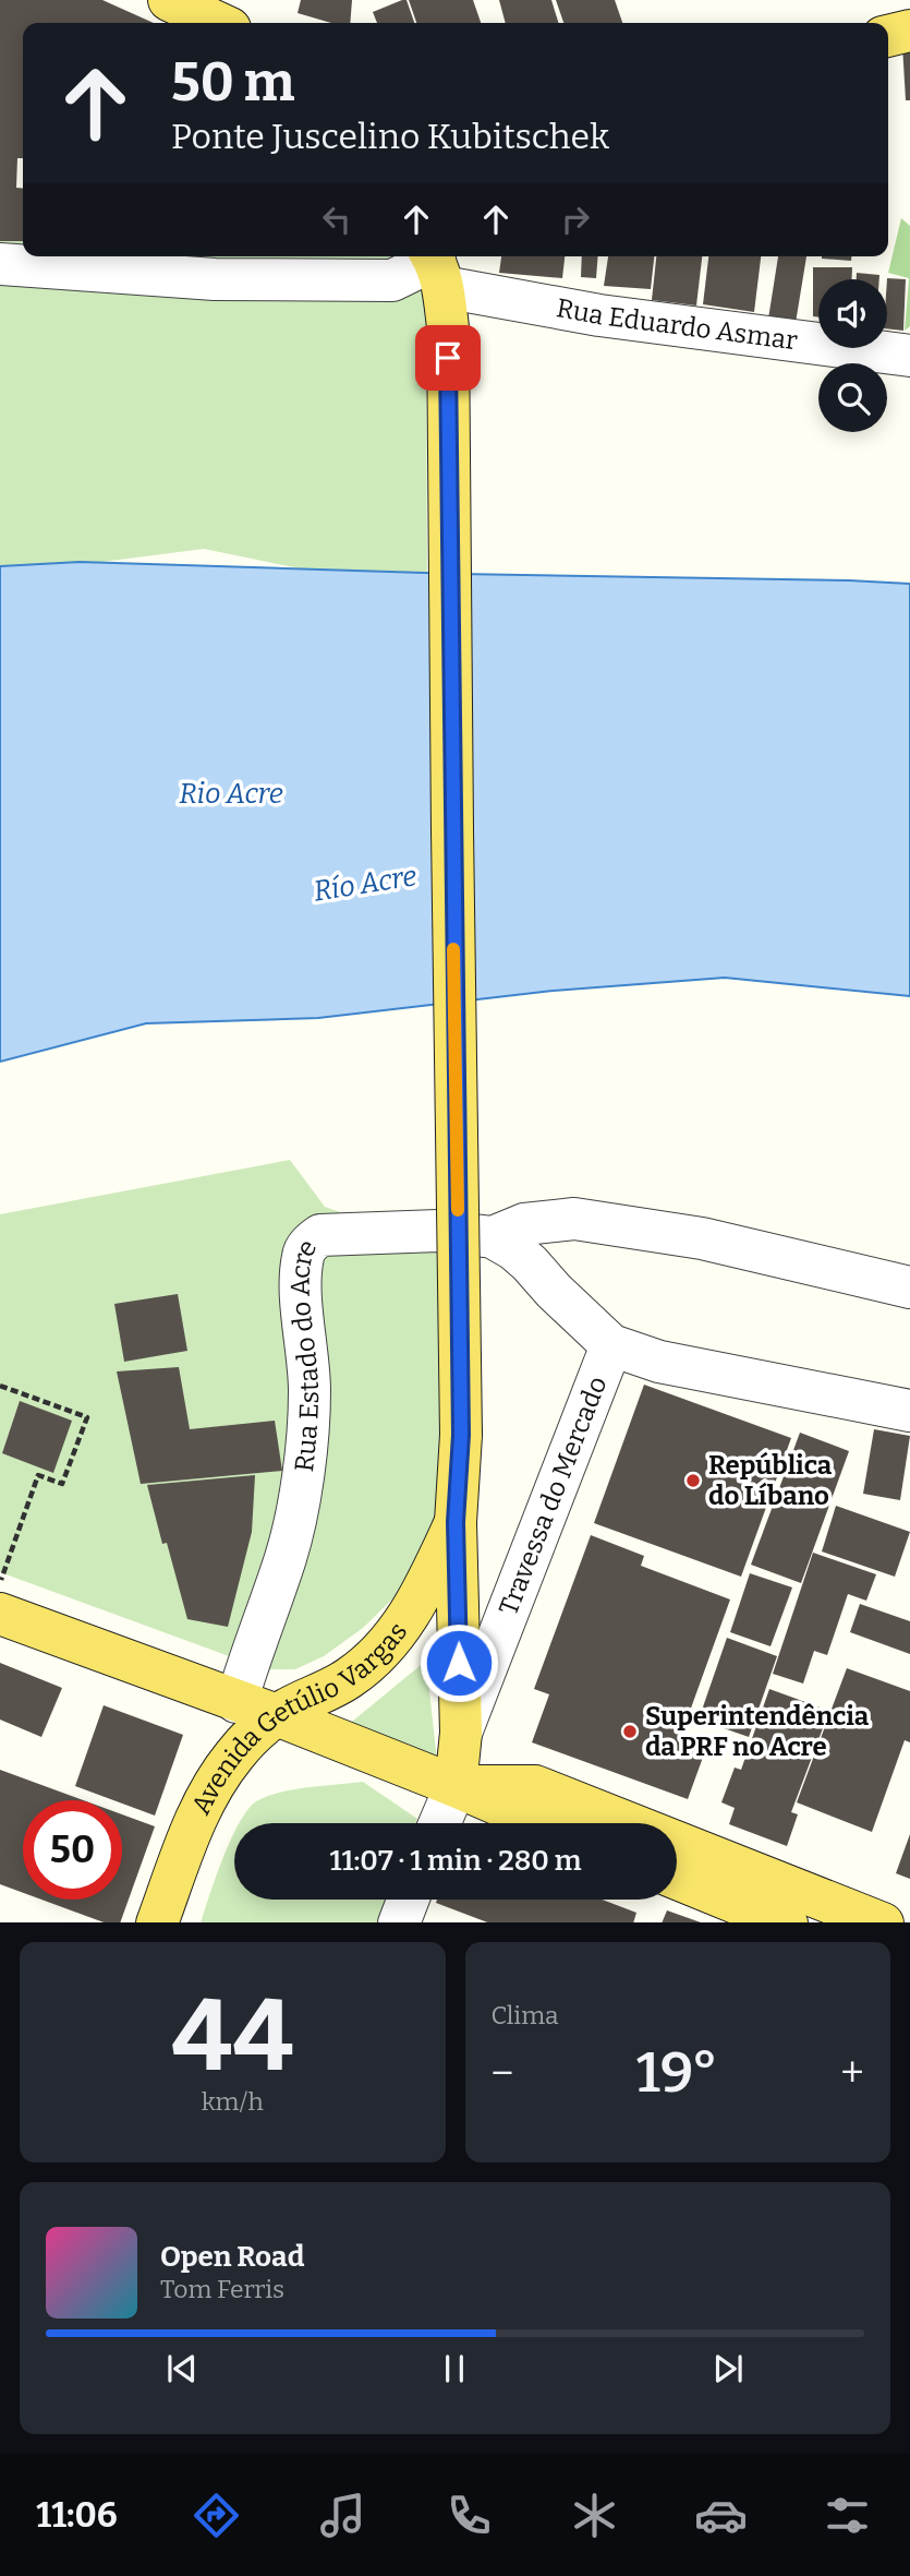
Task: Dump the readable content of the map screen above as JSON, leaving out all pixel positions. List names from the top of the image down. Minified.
{"streets":{"main road":["Avenida Getúlio Vargas"],"street":["Rua Eduardo Asmar","Rua Estado do Acre","Travessa do Mercado"]},"crossings":[["Rua Eduardo Asmar","Avenida Getúlio Vargas"],["Rua Estado do Acre","Travessa do Mercado"],["Travessa do Mercado","Avenida Getúlio Vargas"]],"water":["Rio Acre","Río Acre"],"places":["República do Líbano","Superintendência da PRF no Acre"],"page":{"turn":["50 m","Ponte Juscelino Kubitschek"],"limit":"50","trip":"11:07 · 1 min · 280 m","tile":[["44","km/h"],"Clima"],"heat":["−","19°","+"],"song":["Open Road","Tom Ferris"],"tabs":"11:06"}}
